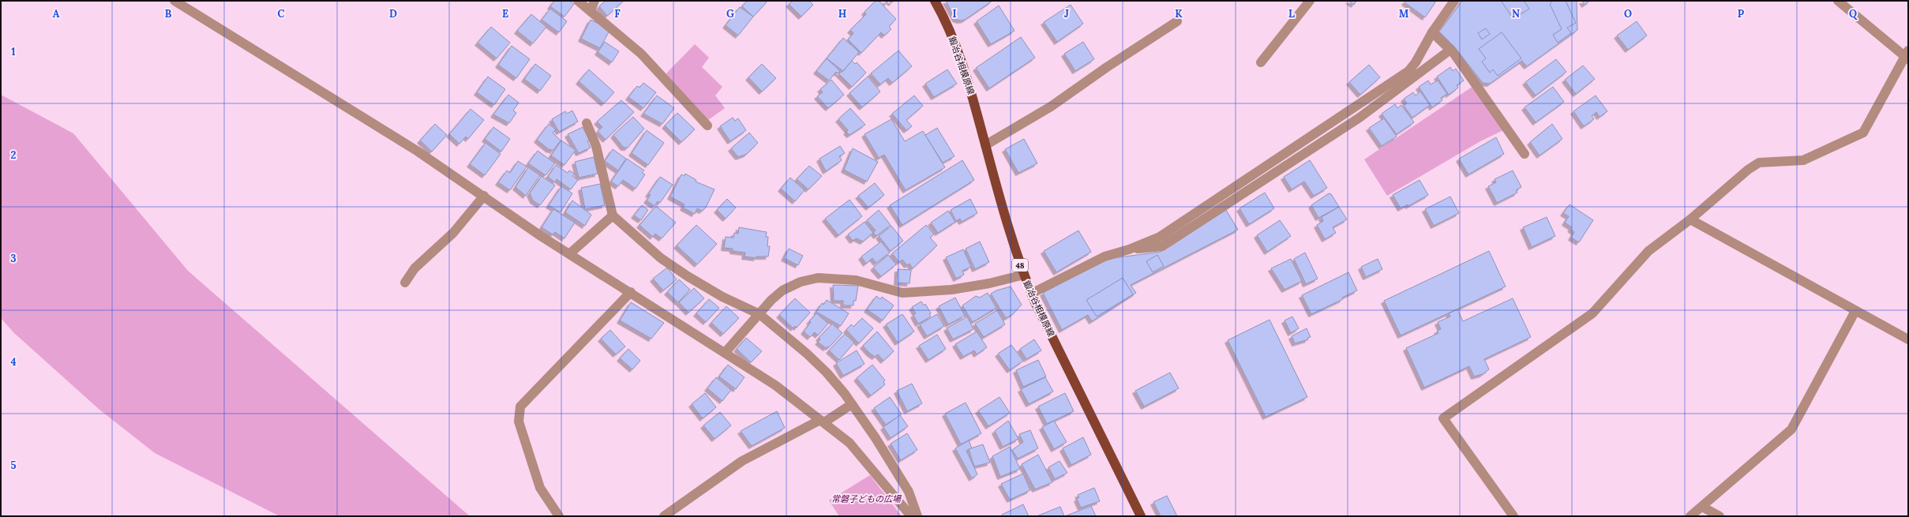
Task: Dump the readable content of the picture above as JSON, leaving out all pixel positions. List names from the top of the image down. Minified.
{"streets":{"main road":["鍛冶谷相模原線","48"]},"parks":["常磐子どもの広場"],"grid":{"columns":["A","B","C","D","E","F","G","H","I","J","K","L","M","N","O","P","Q"],"rows":["1","2","3","4","5"]}}
